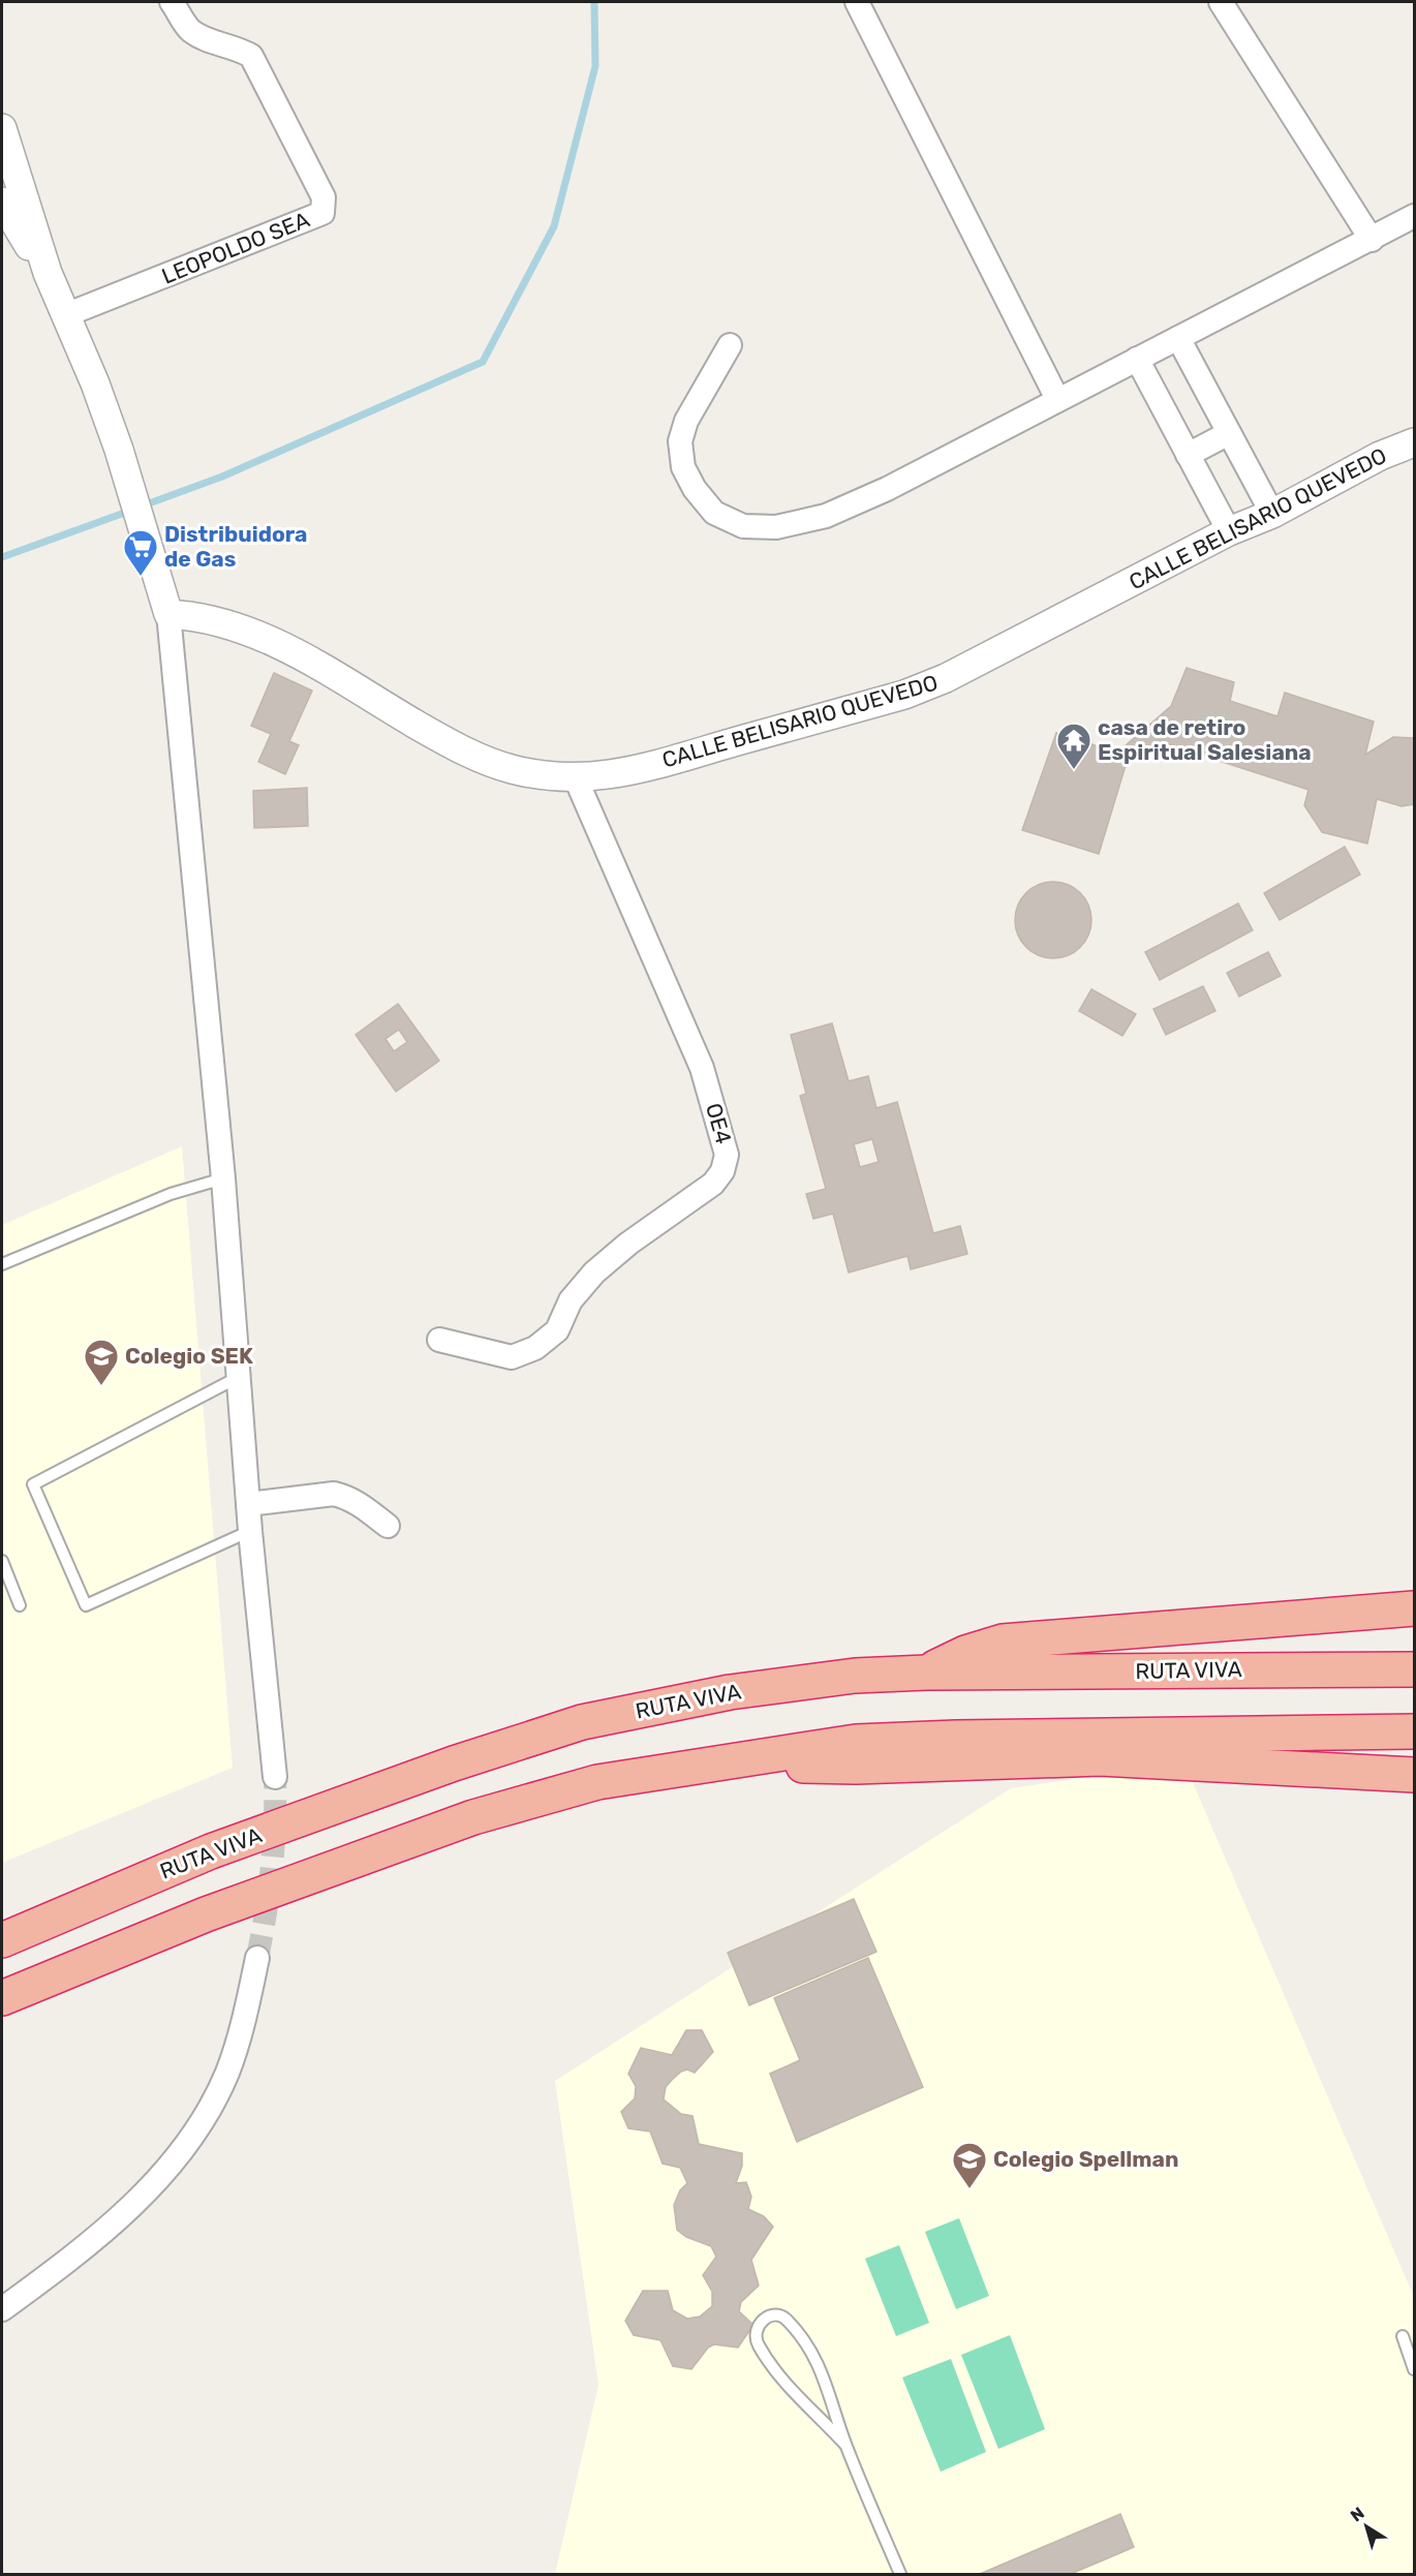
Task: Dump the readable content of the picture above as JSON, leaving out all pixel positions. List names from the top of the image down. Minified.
{"streets":{"highway":["RUTA VIVA"],"street":["LEOPOLDO SEA","CALLE BELISARIO QUEVEDO","OE4"]},"crossings":[["CALLE BELISARIO QUEVEDO","OE4"]],"places":{"supermarket":["Distribuidora de Gas"],"temple":["casa de retiro Espiritual Salesiana"],"school or university":["Colegio SEK","Colegio Spellman"]},"north":"top left"}
